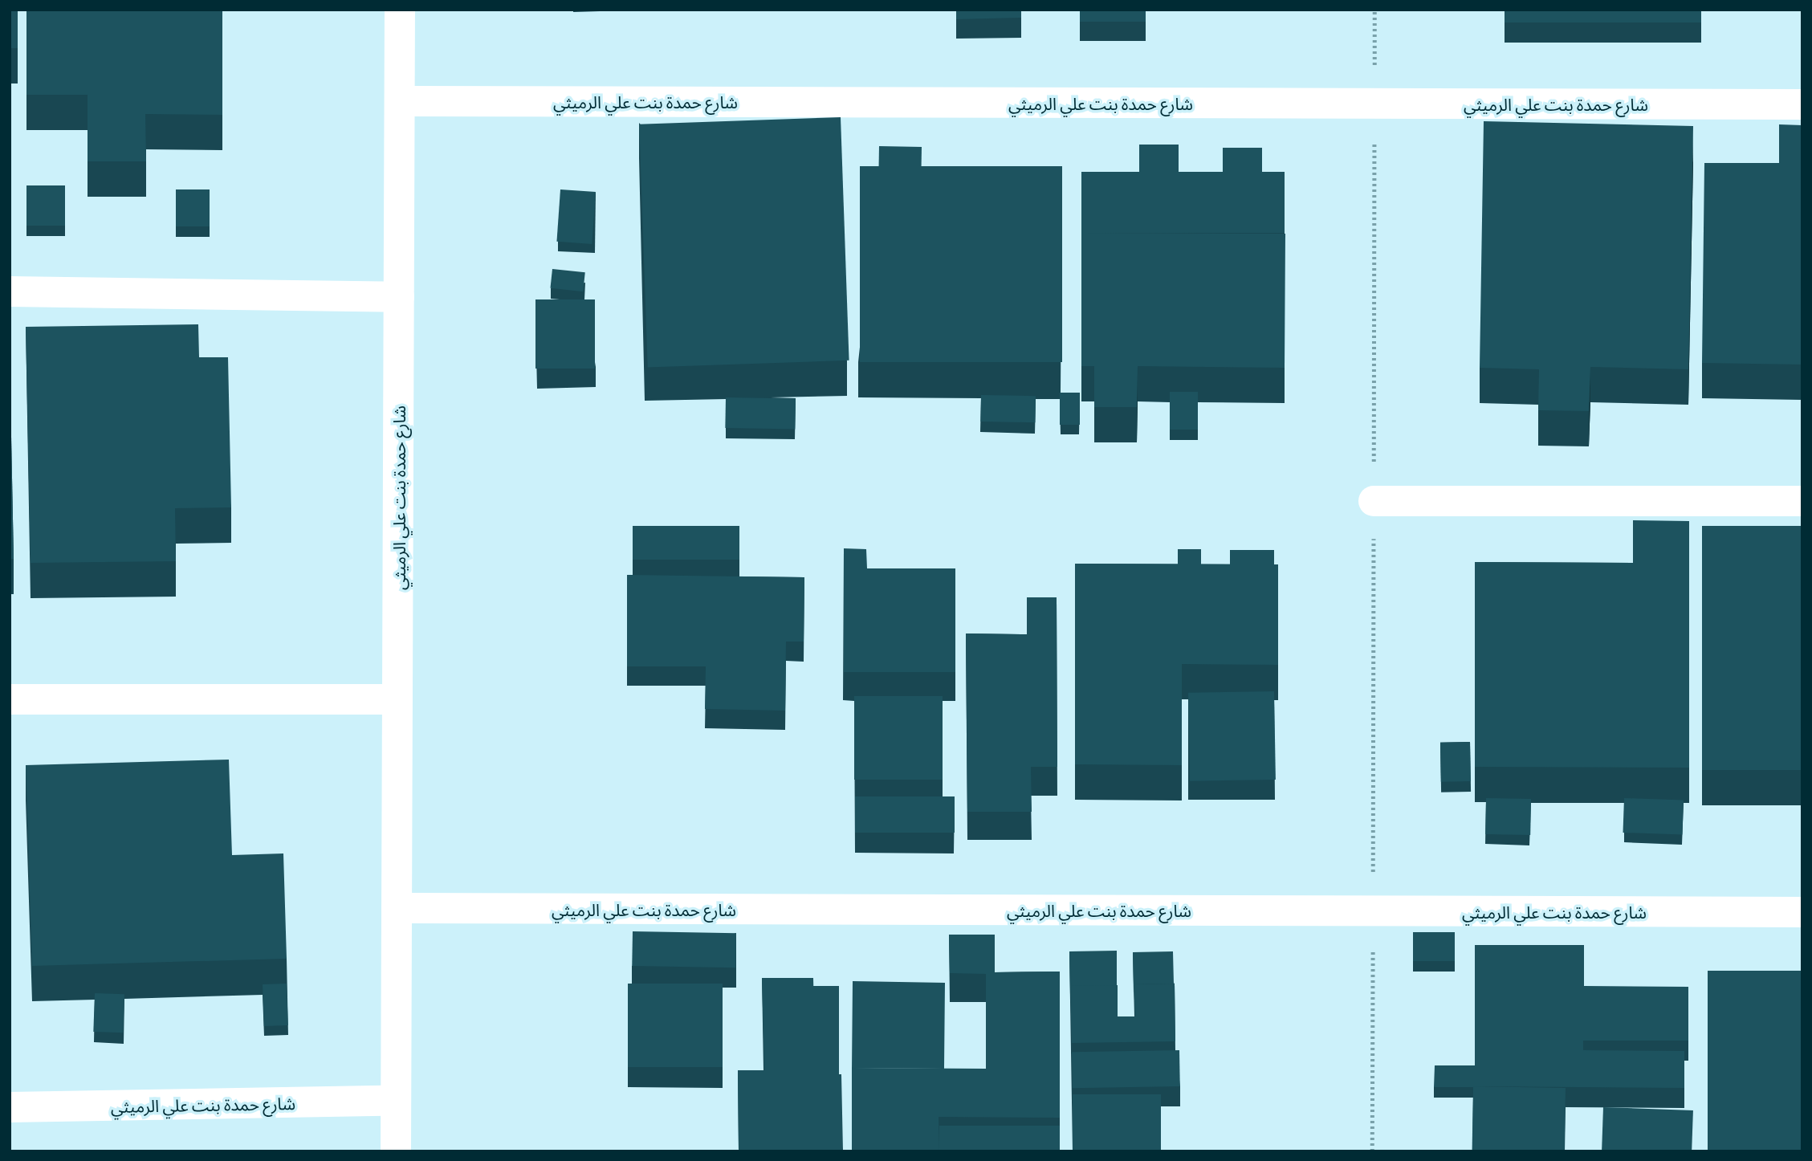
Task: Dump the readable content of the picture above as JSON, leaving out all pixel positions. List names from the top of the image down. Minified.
{"streets":{"street":["شارع حمدة بنت علي الرميثي"]}}
